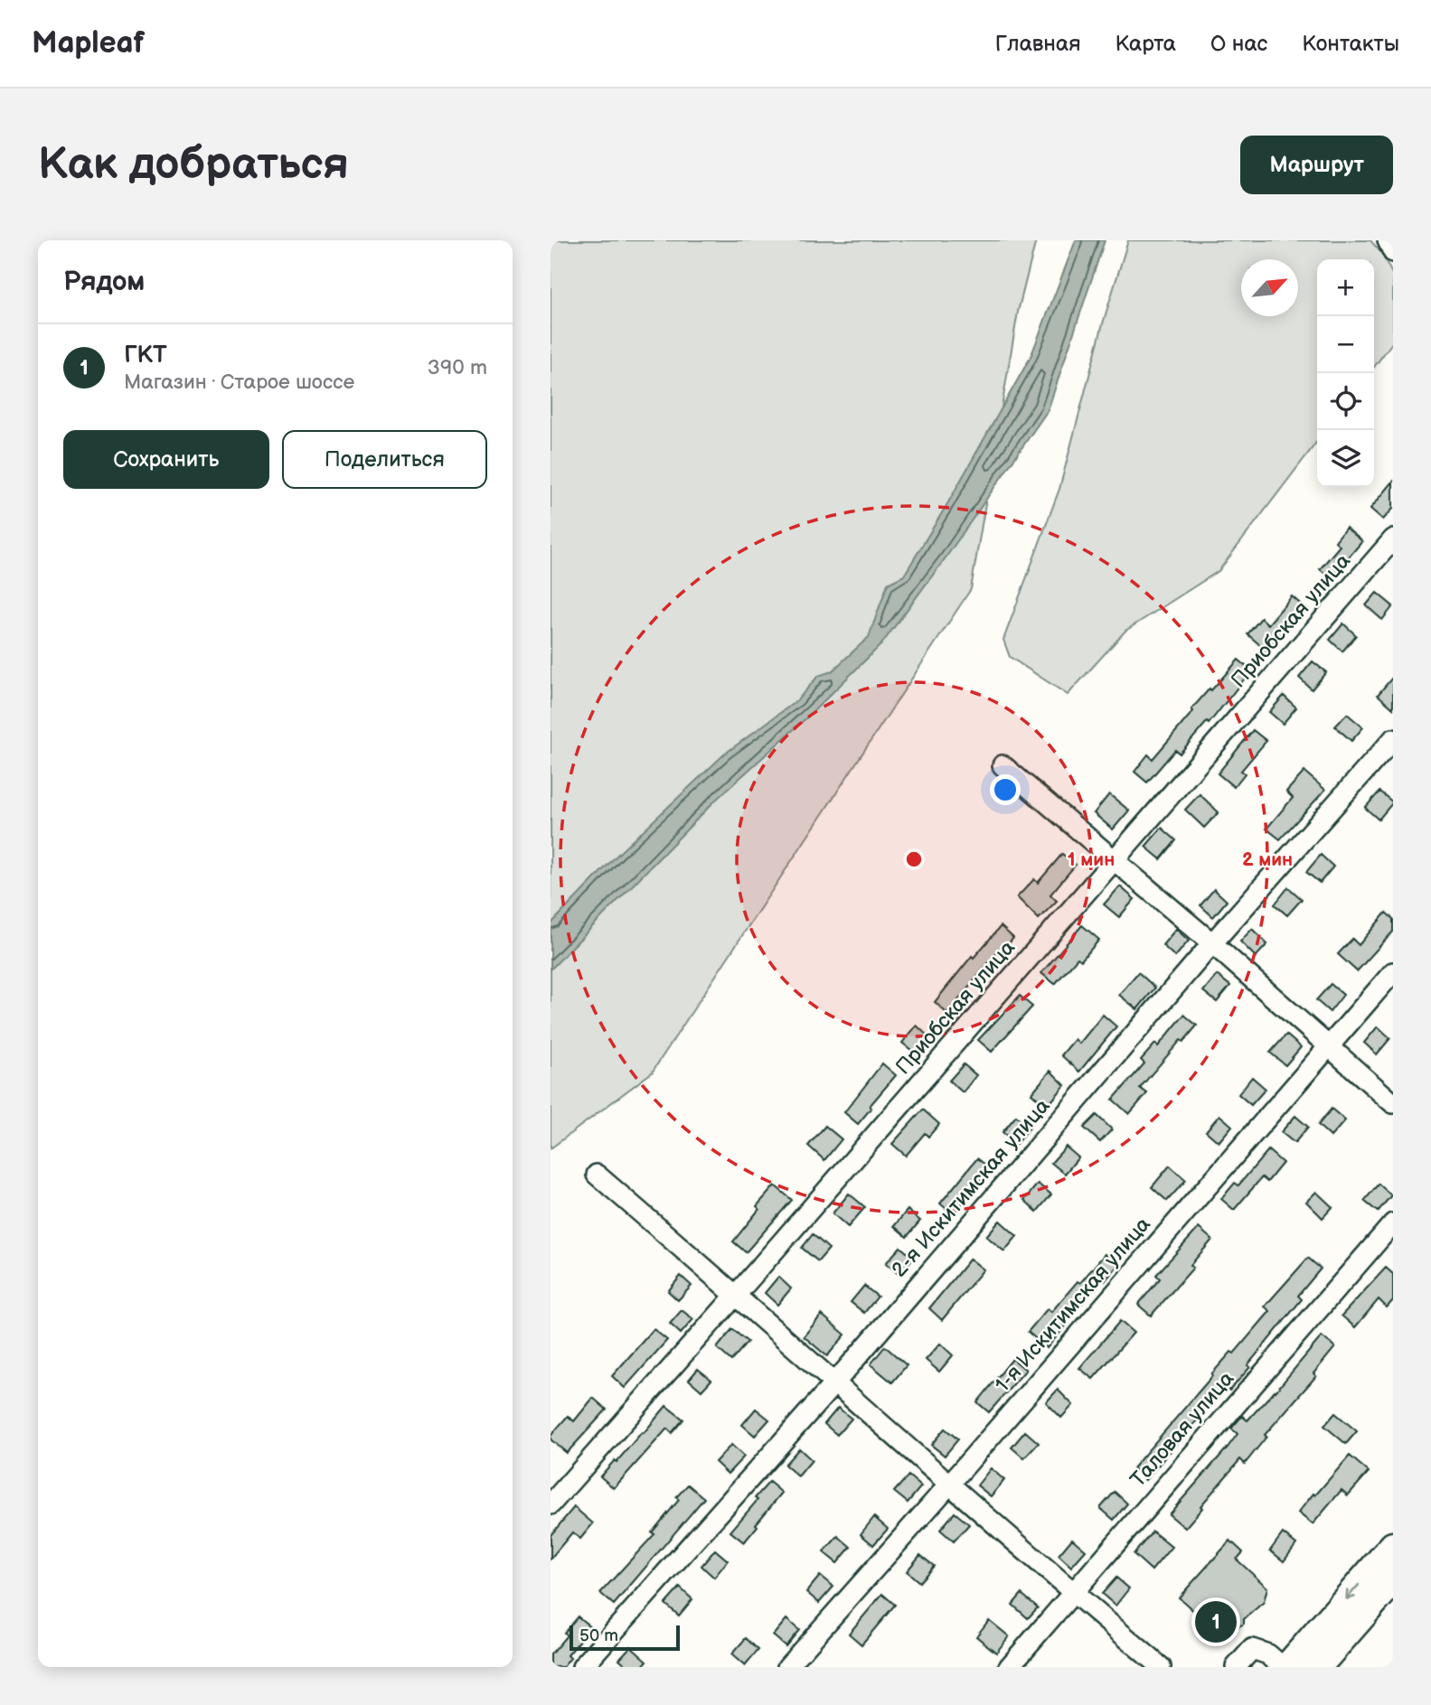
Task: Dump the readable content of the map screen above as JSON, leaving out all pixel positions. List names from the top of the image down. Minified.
{"streets":{"street":["Приобская улица","2-я Искитимская улица","1-я Искитимская улица","Таловая улица"]},"scale_bar":"50 m","north":"top right","page":{"header":"Mapleaf","nav":["Главная","Карта","О нас","Контакты"],"buttons":["Маршрут",["Сохранить","Поделиться"]],"title":"Как добраться","heading":"Рядом","map_buttons":["+","−"],"list":[{"mark":"1","name":"ГКТ","note":"Магазин · Старое шоссе","value":"390 m"}],"pins":"1","scale":"50 m"},"rings":["1 мин","2 мин"]}
